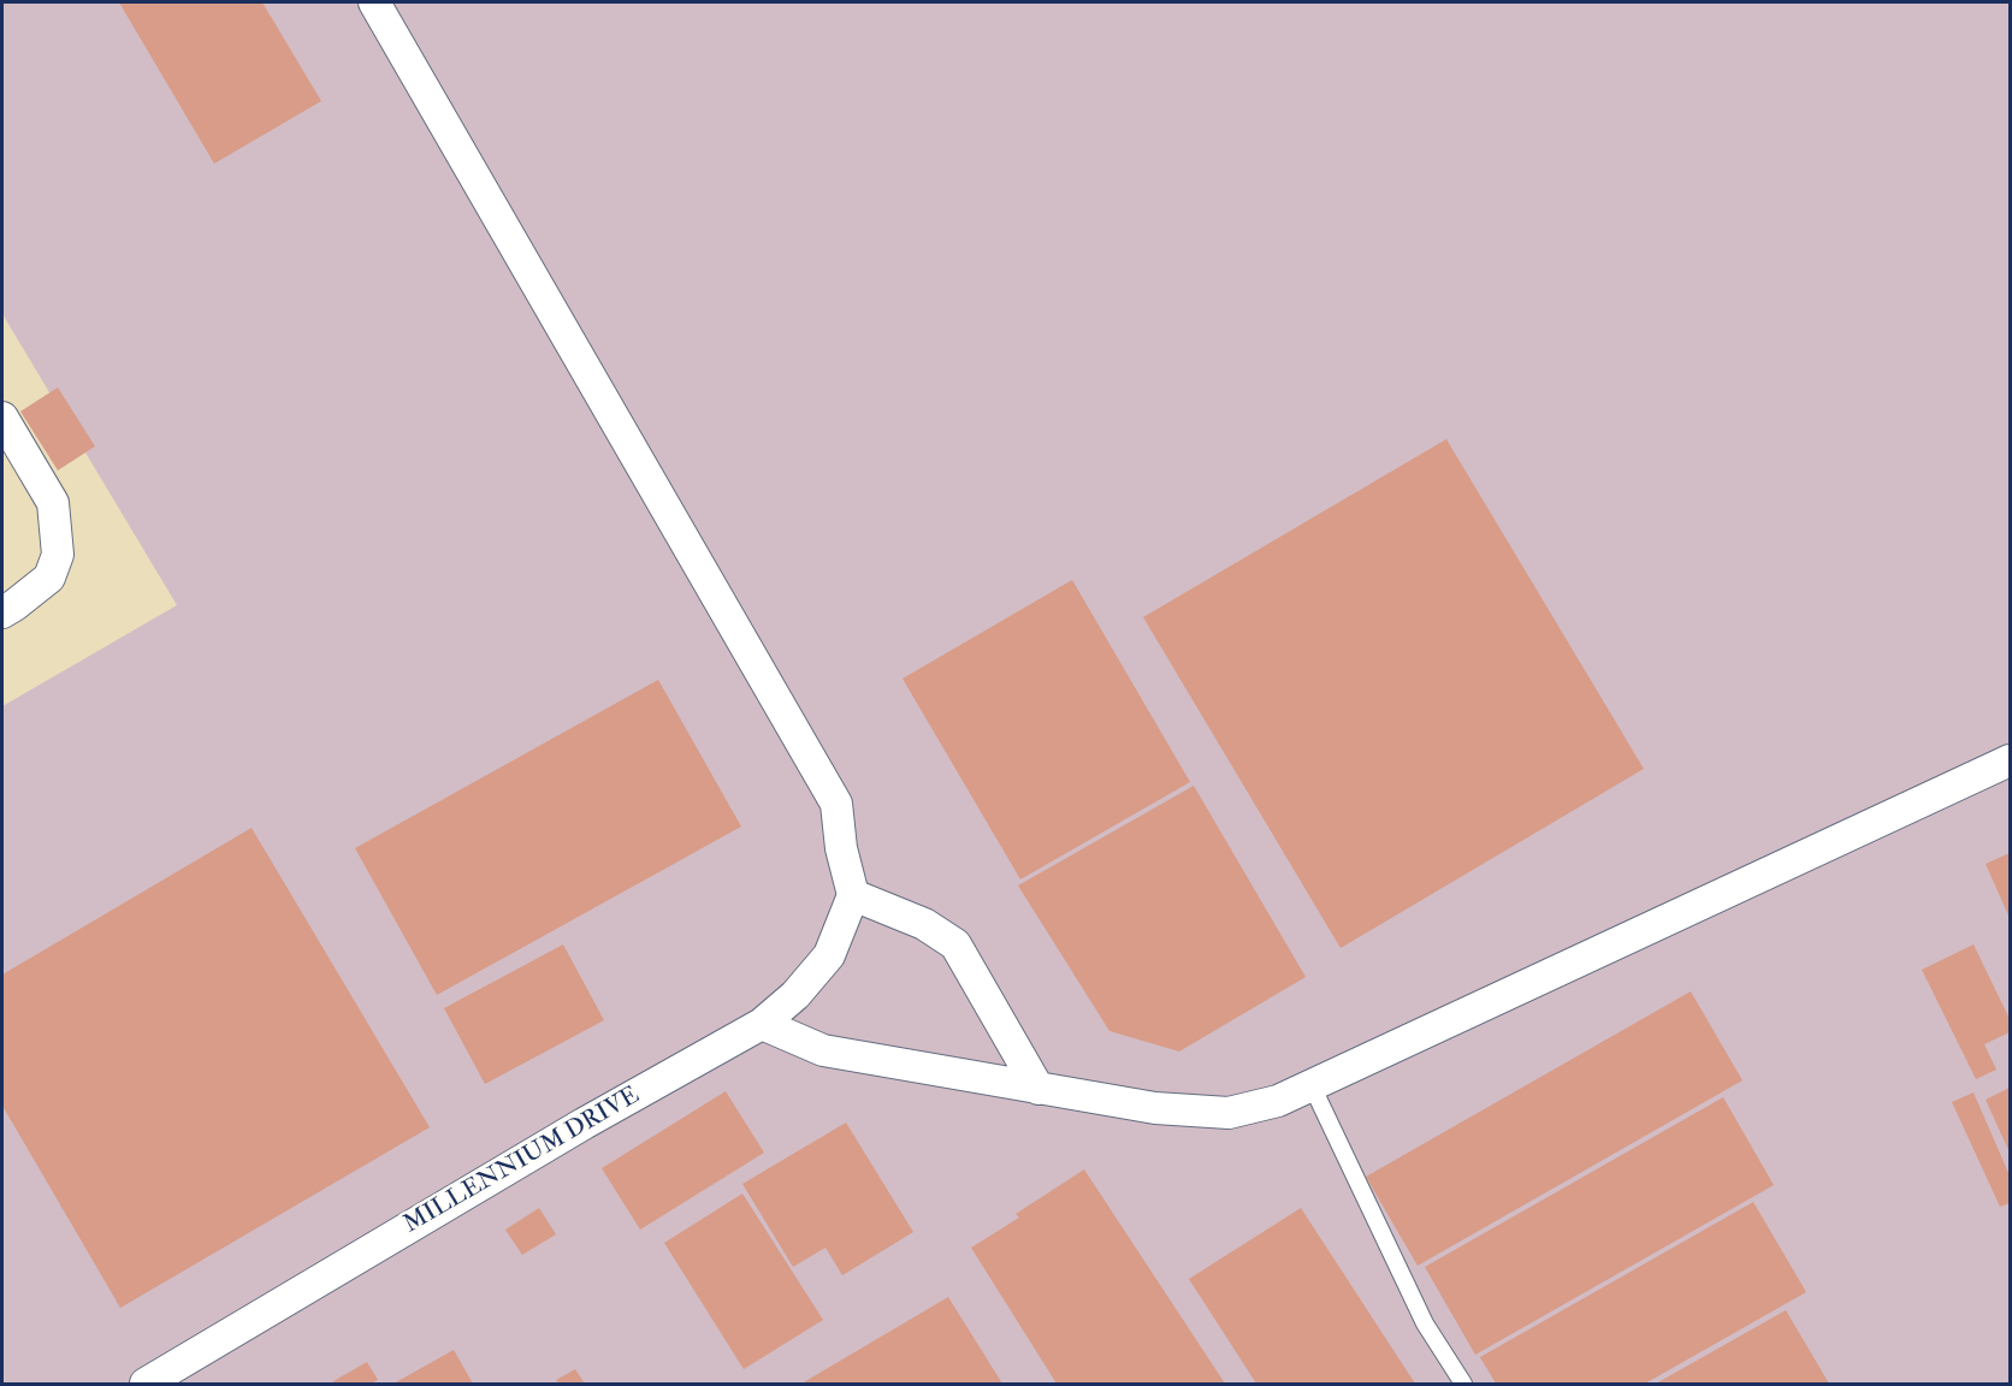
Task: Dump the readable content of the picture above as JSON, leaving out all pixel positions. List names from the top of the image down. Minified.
{"streets":{"street":["MILLENNIUM DRIVE"]}}
